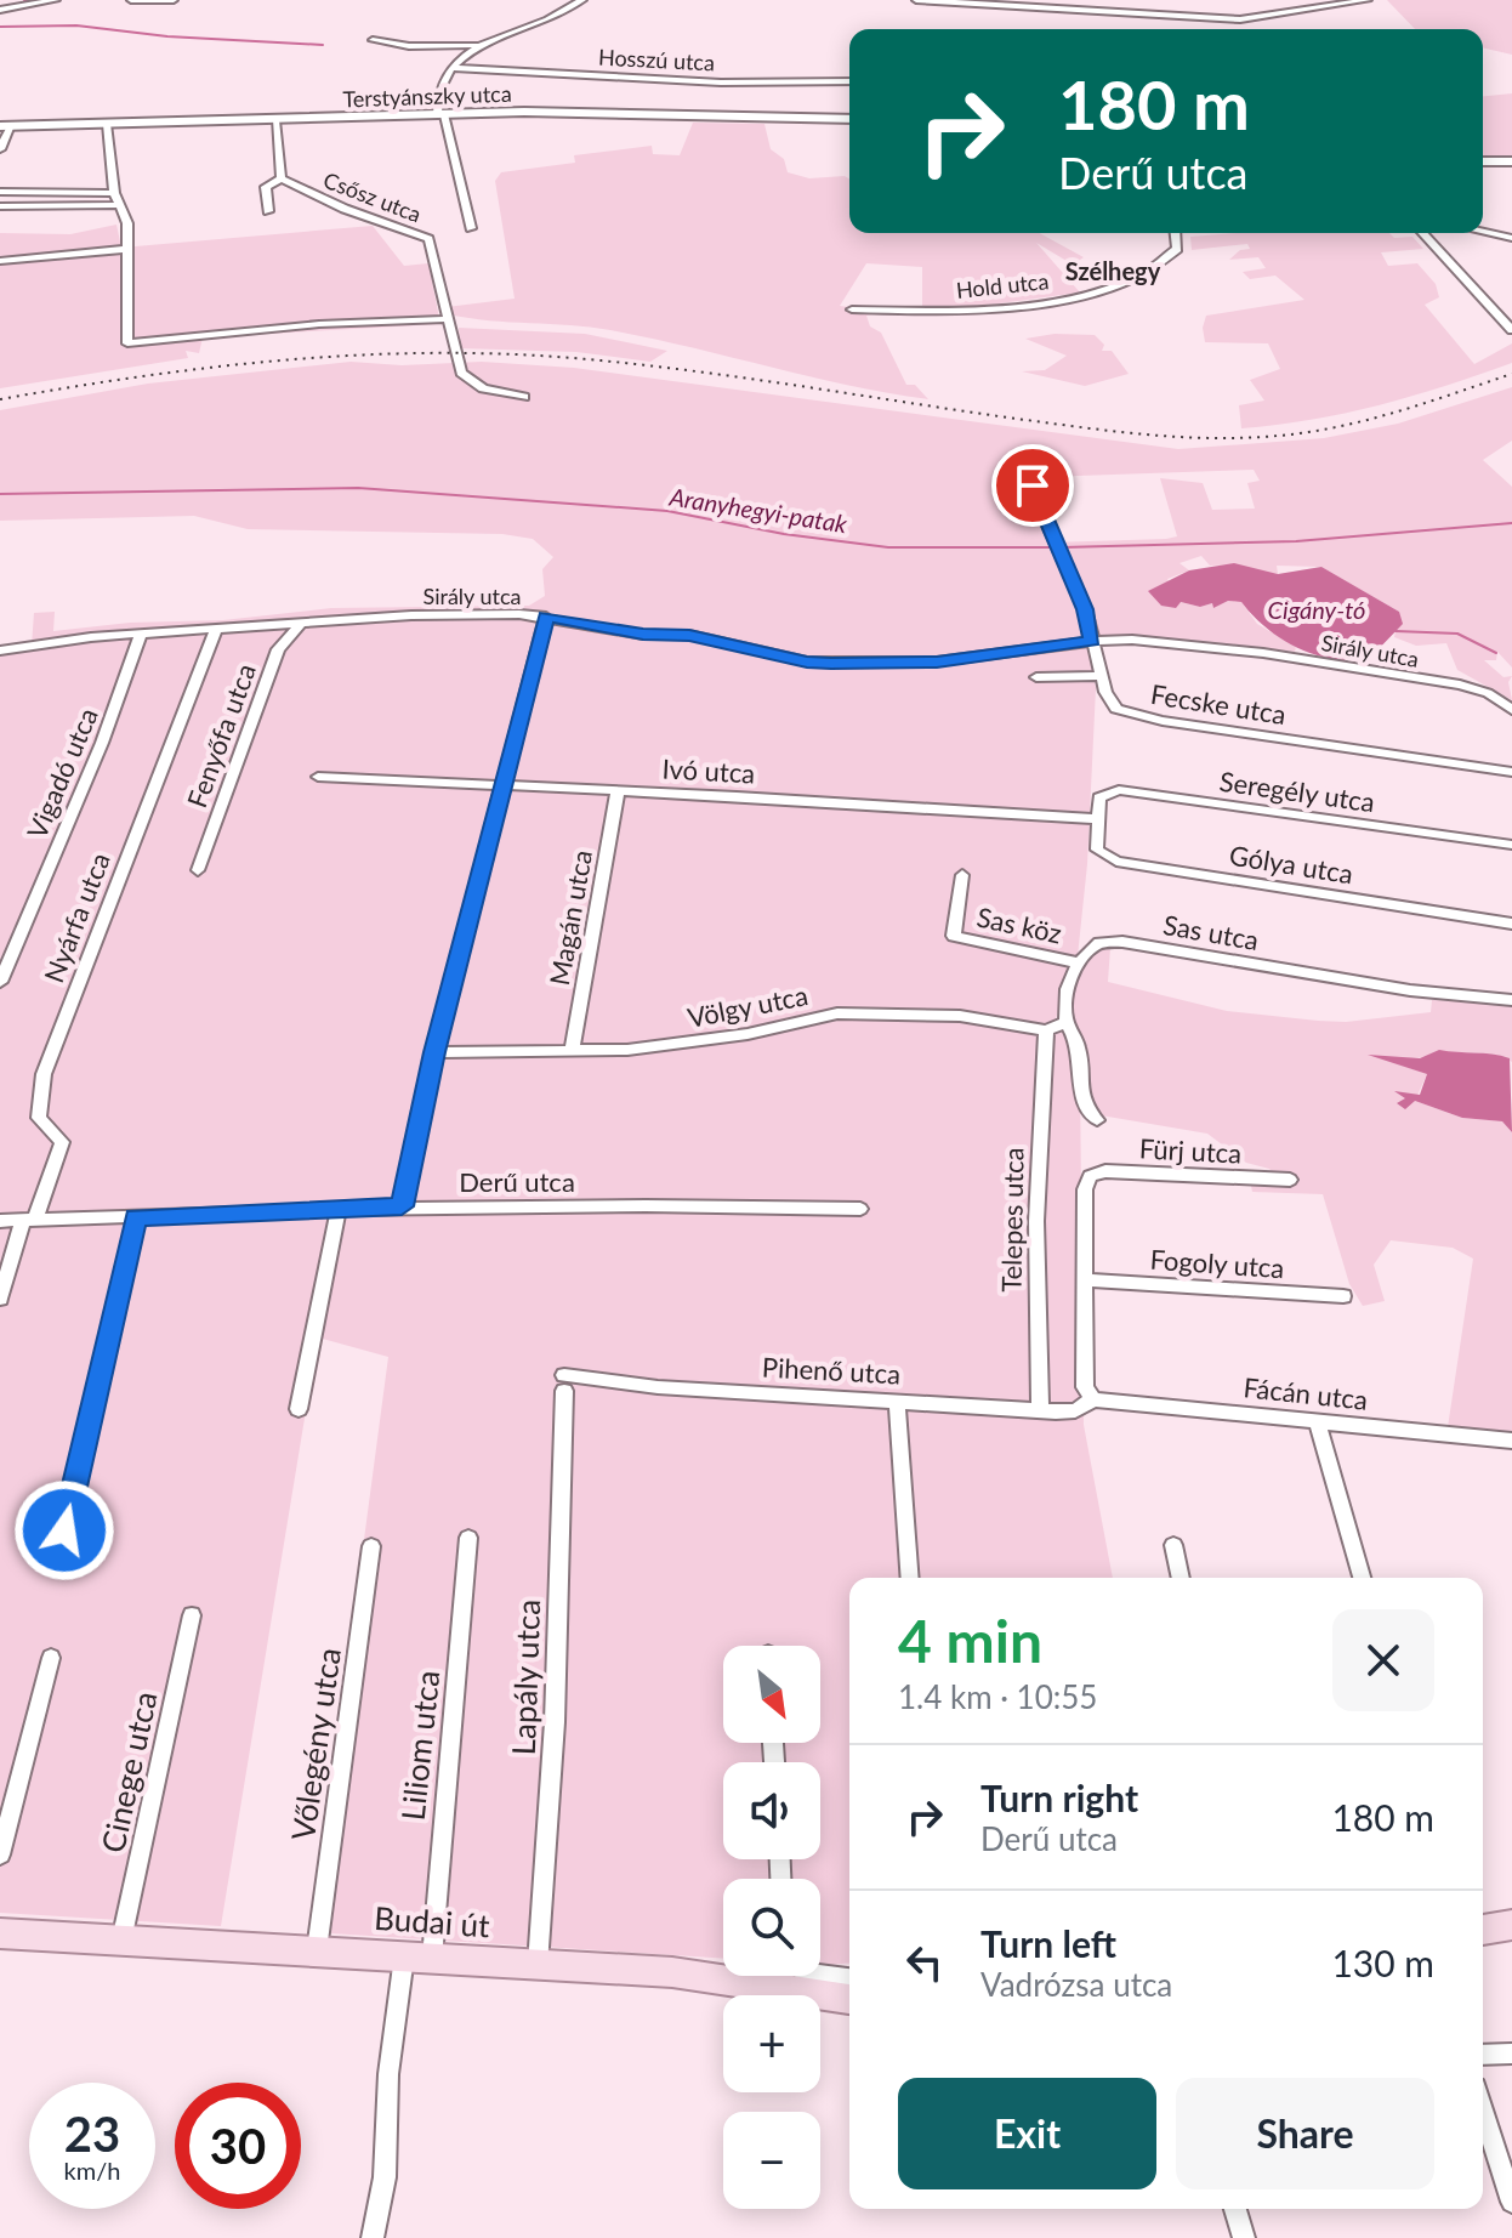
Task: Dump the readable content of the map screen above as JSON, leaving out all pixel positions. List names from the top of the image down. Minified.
{"streets":{"main road":["Terstyánszky utca","Budai út"],"street":["Hosszú utca","Csősz utca","Hold utca","Sirály utca","Fecske utca","Fenyőfa utca","Ivó utca","Vigadó utca","Seregély utca","Gólya utca","Nyárfa utca","Magán utca","Sas köz","Sas utca","Völgy utca","Fürj utca","Derű utca","Telepes utca","Fogoly utca","Pihenő utca","Fácán utca","Lapály utca","Vőlegény utca","Liliom utca","Cinege utca"]},"crossings":[["Sirály utca","Fecske utca"],["Sirály utca","Fenyőfa utca"],["Sirály utca","Vigadó utca"],["Sirály utca","Nyárfa utca"],["Ivó utca","Seregély utca"],["Ivó utca","Gólya utca"],["Ivó utca","Magán utca"],["Seregély utca","Gólya utca"],["Nyárfa utca","Derű utca"],["Magán utca","Völgy utca"],["Sas köz","Sas utca"],["Völgy utca","Telepes utca"],["Fürj utca","Fogoly utca"],["Telepes utca","Pihenő utca"],["Pihenő utca","Fácán utca"],["Pihenő utca","Lapály utca"],["Lapály utca","Budai út"],["Vőlegény utca","Budai út"],["Liliom utca","Budai út"],["Cinege utca","Budai út"]],"districts":["Szélhegy"],"water":["Aranyhegyi-patak","Cigány-tó"],"north":"bottom right","page":{"turn":["180 m","Derű utca"],"heading":["4 min","1.4 km · 10:55"],"map_buttons":["+","−"],"list":[{"name":"Turn right","note":"Derű utca","value":"180 m"},{"name":"Turn left","note":"Vadrózsa utca","value":"130 m"}],"buttons":["Exit","Share"],"speed":"23 km/h","limit":"30"}}
